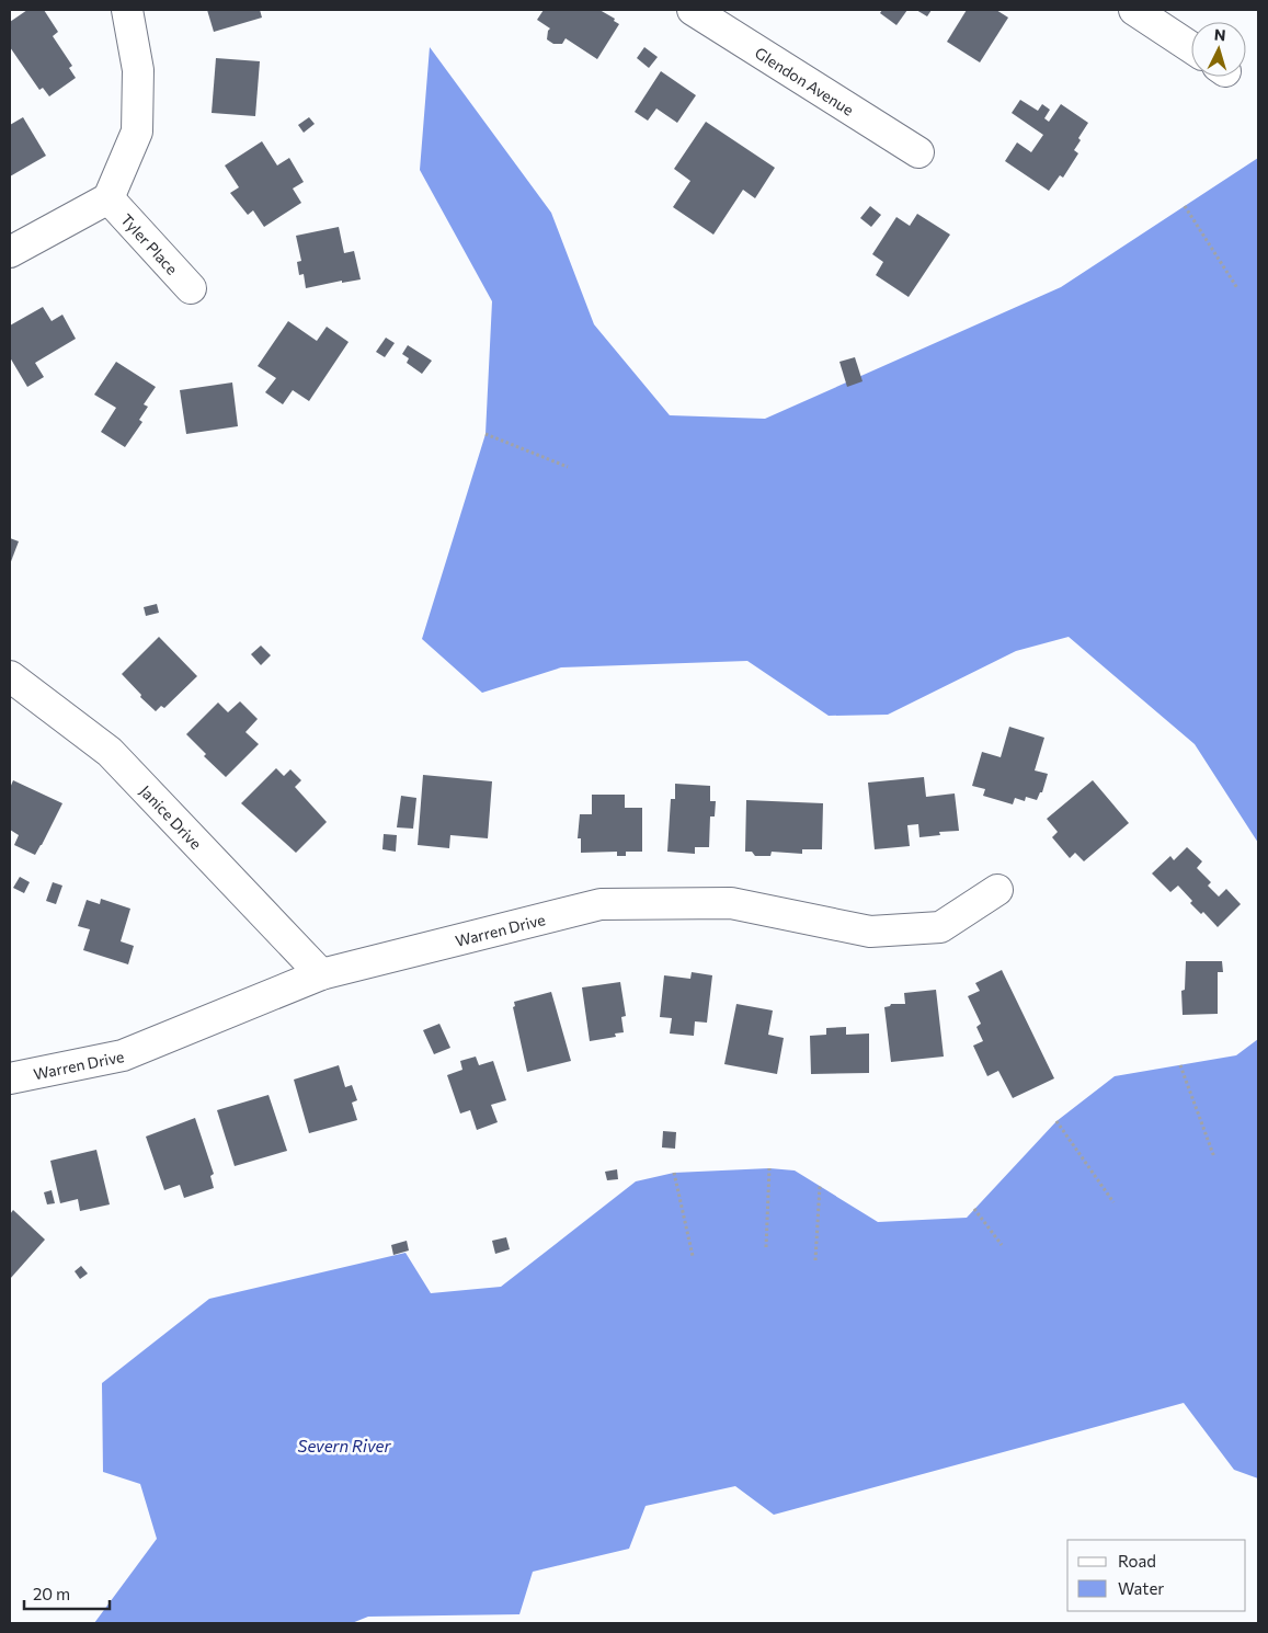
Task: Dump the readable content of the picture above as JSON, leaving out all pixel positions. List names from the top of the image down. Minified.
{"streets":{"street":["Glendon Avenue","Tyler Place","Janice Drive","Warren Drive"]},"crossings":[["Janice Drive","Warren Drive"]],"water":["Severn River"],"legend":["Road","Water"],"scale_bar":"20 m","north":"top"}
